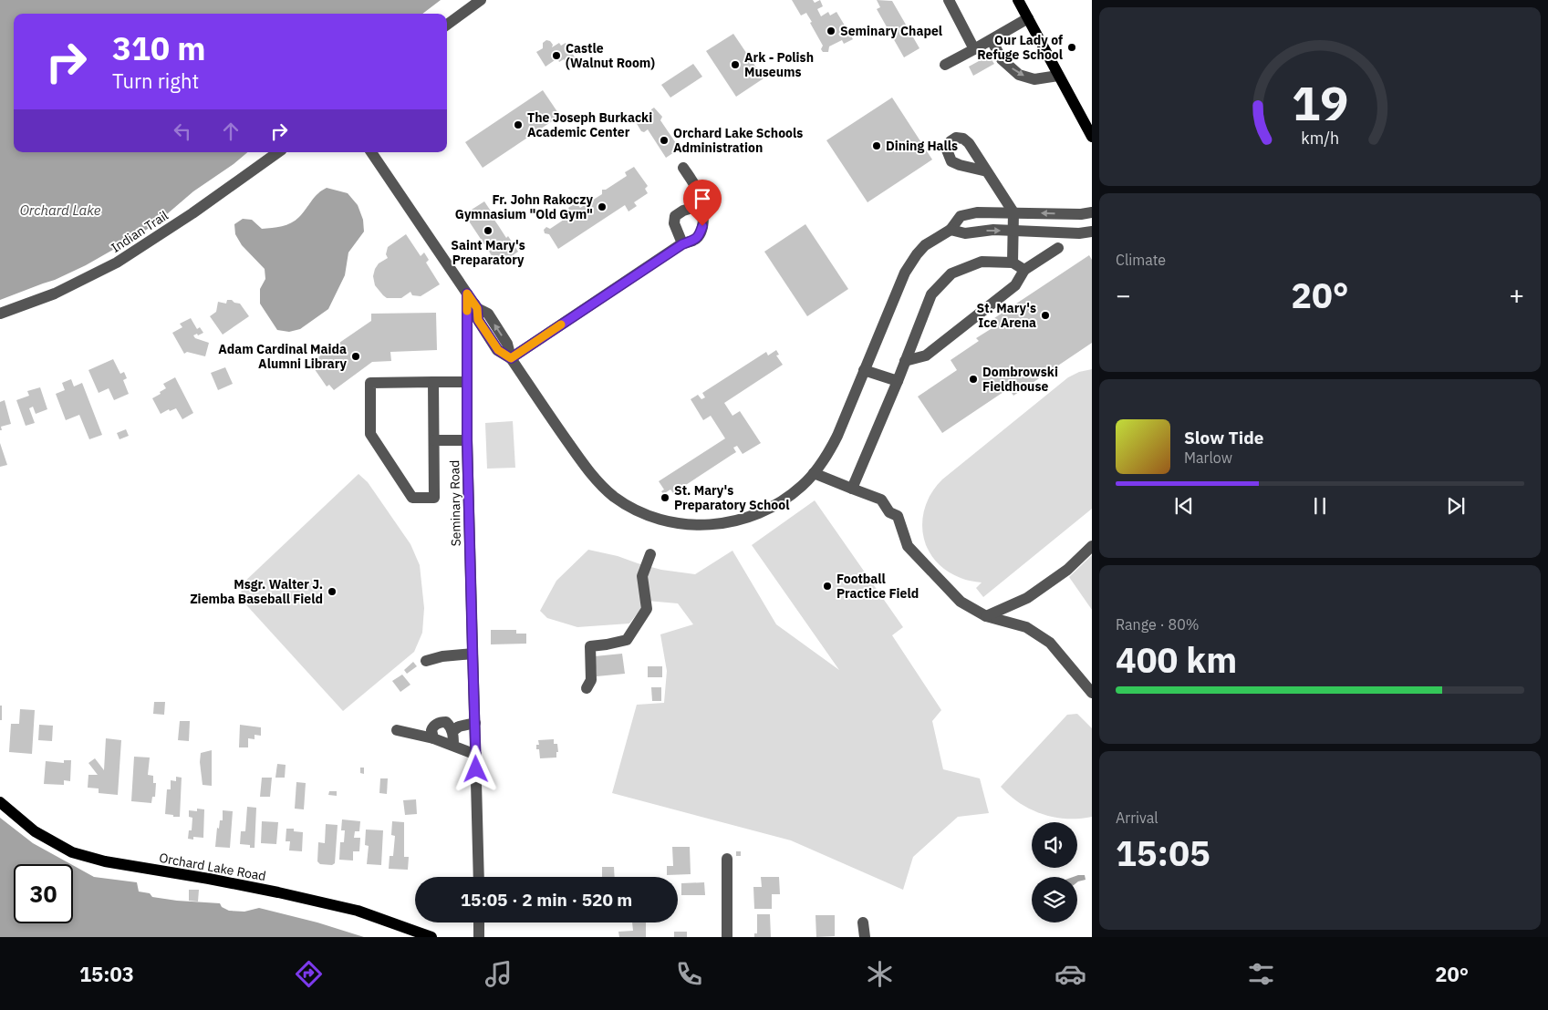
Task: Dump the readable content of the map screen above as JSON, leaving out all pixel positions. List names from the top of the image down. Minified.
{"streets":{"main road":["Orchard Lake Road"],"street":["Indian Trail","Seminary Road"]},"water":["Orchard Lake"],"places":["Seminary Chapel","Our Lady of Refuge School","Castle (Walnut Room)","Ark - Polish Museums","The Joseph Burkacki Academic Center","Orchard Lake Schools Administration","Dining Halls","Fr. John Rakoczy Gymnasium \"Old Gym\"","Saint Mary's Preparatory","St. Mary's Ice Arena","Adam Cardinal Maida Alumni Library","Dombrowski Fieldhouse","St. Mary's Preparatory School","Football Practice Field","Msgr. Walter J. Ziemba Baseball Field"],"page":{"turn":["310 m","Turn right"],"tile":["Climate",["Range · 80%","400 km"],["Arrival","15:05"]],"heat":["−","20°","+"],"song":["Slow Tide","Marlow"],"limit":"30","trip":"15:05 · 2 min · 520 m","tabs":["15:03","20°"],"gauge":["19","km/h"]}}
